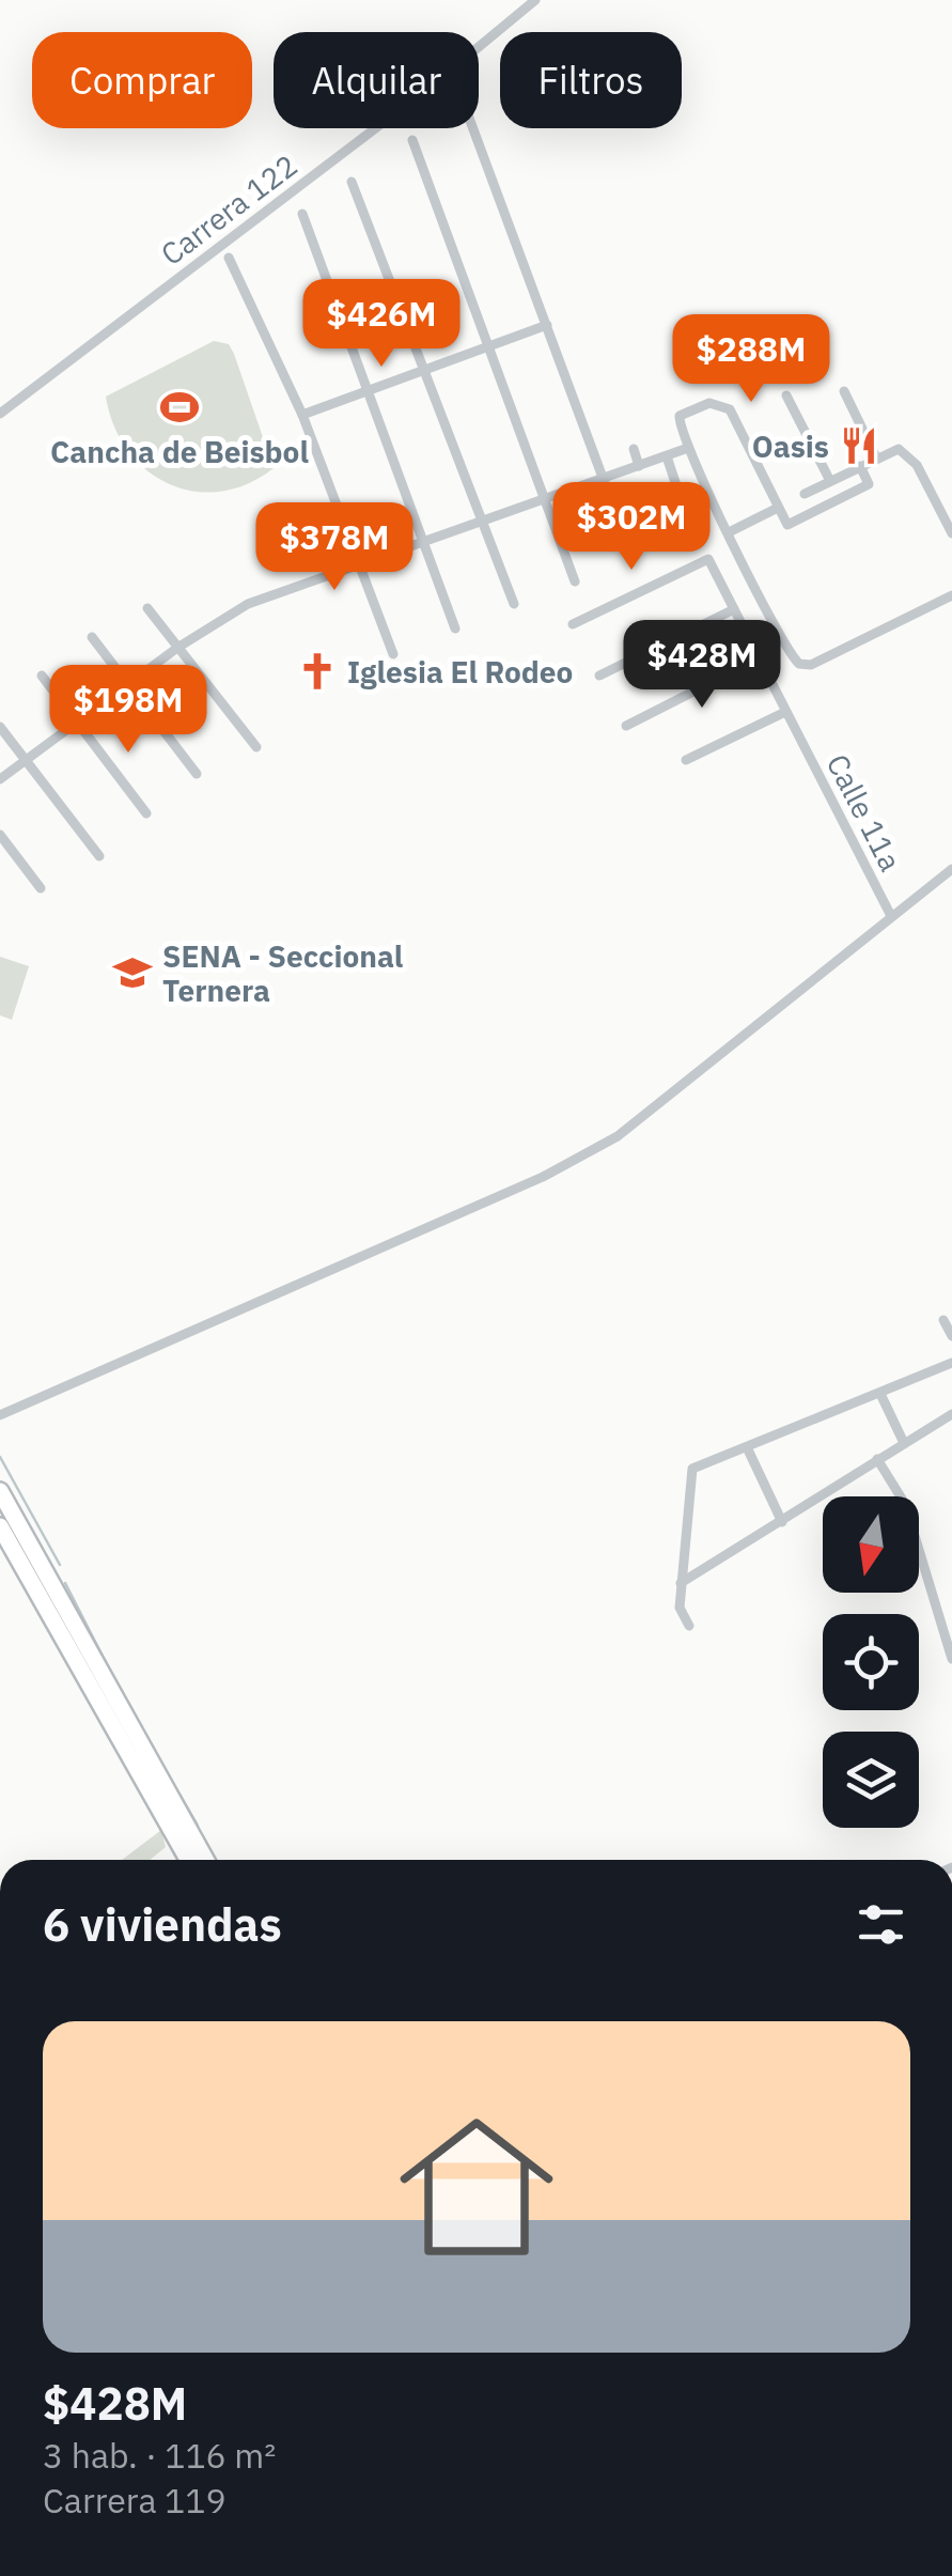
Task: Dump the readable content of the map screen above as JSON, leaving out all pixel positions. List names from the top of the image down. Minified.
{"streets":{"street":["Carrera 122","Calle 11a"]},"places":{"sports":["Cancha de Beisbol"],"restaurant":["Oasis"],"church":["Iglesia El Rodeo"],"school or university":["SENA - Seccional Ternera"]},"north":"bottom","page":{"chip":["Comprar","Alquilar","Filtros"],"price":["$426M","$288M","$302M","$378M","$428M","$198M"],"heading":"6 viviendas","list":[{"name":"$428M","note":"3 hab. · 116 m² · Carrera 119"}]}}
